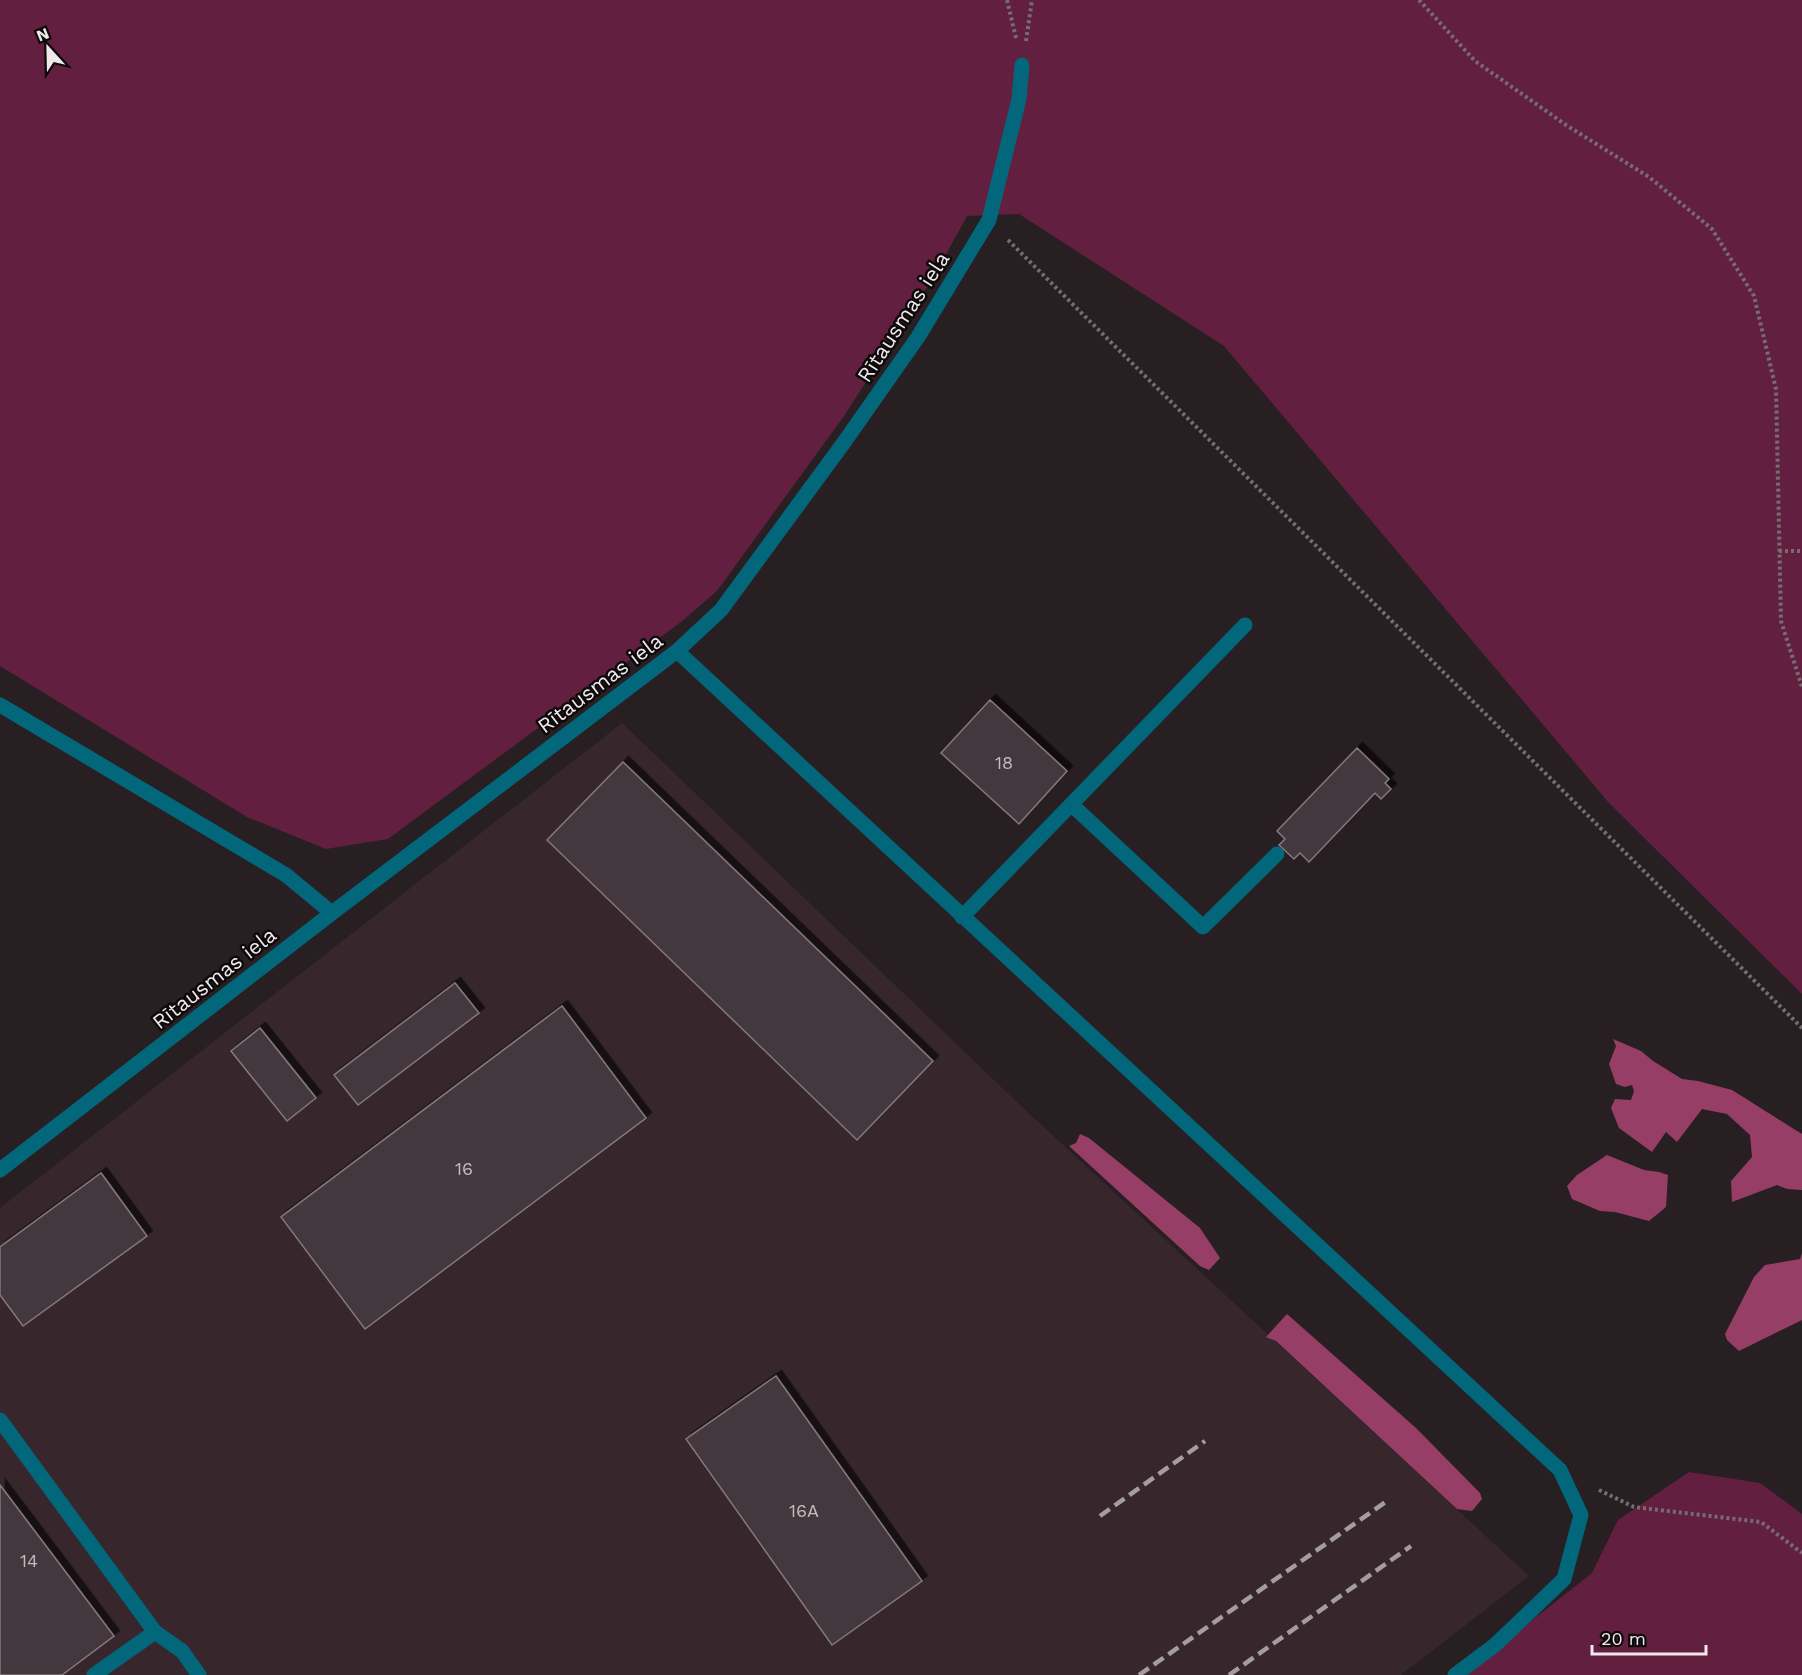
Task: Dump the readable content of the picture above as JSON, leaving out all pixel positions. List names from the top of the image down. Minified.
{"streets":{"street":["Rītausmas iela"]},"house_numbers":["18","16","16A","14"],"scale_bar":"20 m","north":"top"}
